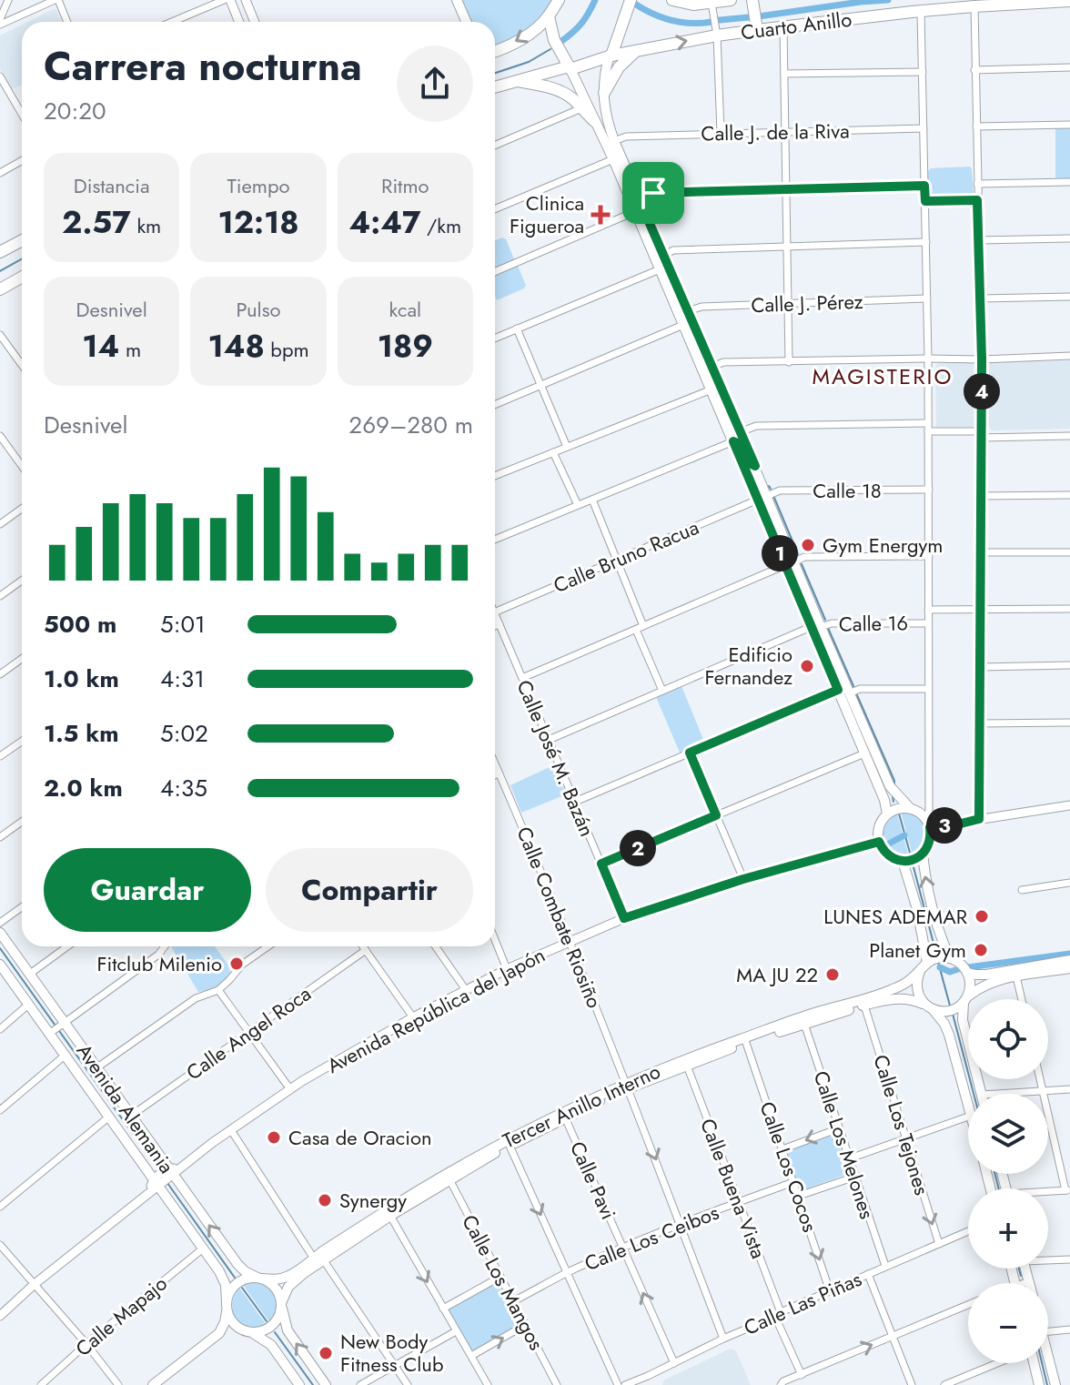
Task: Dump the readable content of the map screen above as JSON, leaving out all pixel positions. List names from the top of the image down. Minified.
{"streets":{"highway":["Cuarto Anillo"],"main road":["Tercer Anillo Interno","Avenida Alemania"],"street":["Calle J. de la Riva","Calle J. Pérez","Calle 18","Calle Bruno Racua","Calle 16","Calle José M. Bazán","Calle Combate Riosiño","Avenida República del Japón","Calle Angel Roca","Calle Los Tejones","Calle Los Melones","Calle Los Cocos","Calle Pavi","Calle Buena Vista","Calle Los Ceibos","Calle Los Mangos","Calle Las Piñas","Calle Mapajo"]},"crossings":[["Calle 18","Calle Bruno Racua"],["Calle 16","Calle José M. Bazán"],["Calle José M. Bazán","Avenida República del Japón"],["Calle Combate Riosiño","Avenida República del Japón"],["Calle Combate Riosiño","Tercer Anillo Interno"],["Calle Combate Riosiño","Calle Los Ceibos"],["Calle Combate Riosiño","Calle Las Piñas"],["Avenida República del Japón","Avenida Alemania"],["Calle Angel Roca","Avenida Alemania"],["Tercer Anillo Interno","Avenida Alemania"],["Tercer Anillo Interno","Calle Los Tejones"],["Tercer Anillo Interno","Calle Los Melones"],["Tercer Anillo Interno","Calle Los Cocos"],["Tercer Anillo Interno","Calle Pavi"],["Tercer Anillo Interno","Calle Buena Vista"],["Tercer Anillo Interno","Calle Los Mangos"],["Avenida Alemania","Calle Mapajo"],["Calle Los Tejones","Calle Las Piñas"],["Calle Los Melones","Calle Las Piñas"],["Calle Los Cocos","Calle Los Ceibos"],["Calle Los Cocos","Calle Las Piñas"],["Calle Pavi","Calle Los Ceibos"],["Calle Pavi","Calle Las Piñas"],["Calle Buena Vista","Calle Los Ceibos"],["Calle Buena Vista","Calle Las Piñas"],["Calle Los Ceibos","Calle Los Mangos"]],"one_way":["Calle Los Tejones","Calle Los Cocos","Calle Pavi"],"districts":["MAGISTERIO"],"places":{"health":["Clinica Figueroa"],"other":["Gym Energym","Edificio Fernandez","LUNES ADEMAR","Planet Gym","Fitclub Milenio","MA JU 22","Casa de Oracion","Synergy","New Body Fitness Club"]},"page":{"heading":["Carrera nocturna","20:20"],"stats":[["Distancia","2.57 km"],["Tiempo","12:18"],["Ritmo","4:47 /km"],["Desnivel","14 m"],["Pulso","148 bpm"],["kcal","189"]],"pins":["4","1","3","2"],"chart":["Desnivel","269–280 m"],"list":[{"name":"500 m","note":"5:01"},{"name":"1.0 km","note":"4:31"},{"name":"1.5 km","note":"5:02"},{"name":"2.0 km","note":"4:35"}],"buttons":["Guardar","Compartir"],"map_buttons":["+","−"]}}
